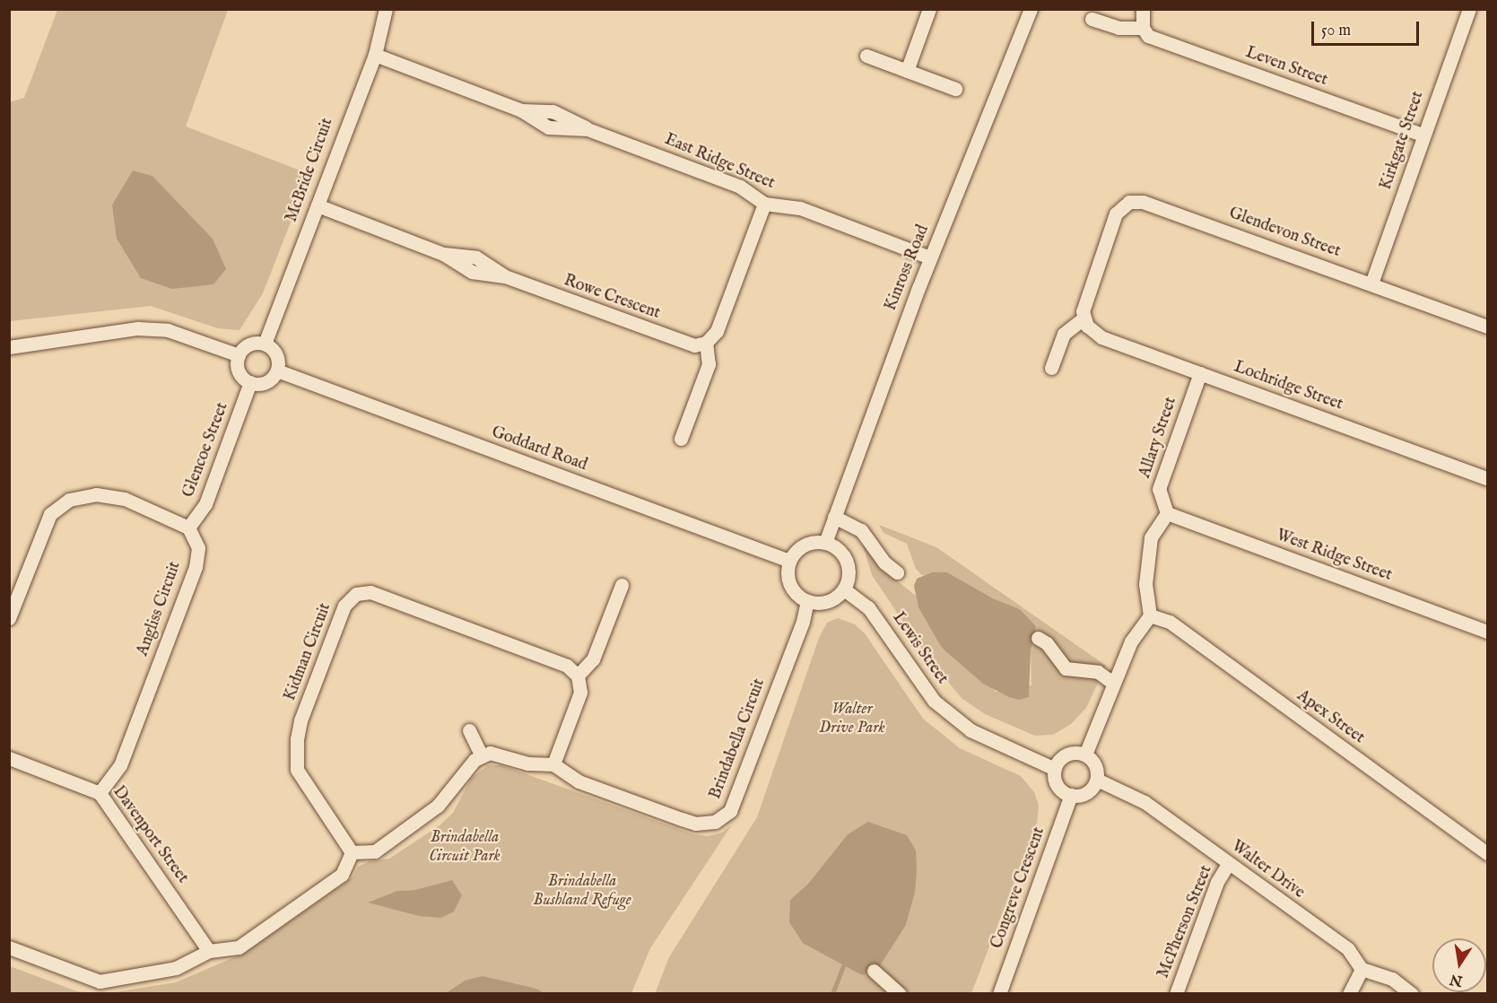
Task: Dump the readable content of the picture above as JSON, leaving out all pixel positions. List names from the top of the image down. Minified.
{"streets":{"street":["Leven Street","Kirkgate Street","East Ridge Street","McBride Circuit","Glendevon Street","Kinross Road","Rowe Crescent","Lochridge Street","Allary Street","Goddard Road","Glencoe Street","West Ridge Street","Angliss Circuit","Lewis Street","Kidman Circuit","Apex Street","Brindabella Circuit","Davenport Street","Walter Drive","Congreve Crescent","McPherson Street"]},"crossings":[["Leven Street","Kirkgate Street"],["Kirkgate Street","Glendevon Street"],["East Ridge Street","McBride Circuit"],["East Ridge Street","Kinross Road"],["McBride Circuit","Rowe Crescent"],["McBride Circuit","Goddard Road"],["McBride Circuit","Glencoe Street"],["Glendevon Street","Lochridge Street"],["Kinross Road","Goddard Road"],["Kinross Road","Lewis Street"],["Kinross Road","Brindabella Circuit"],["Lochridge Street","Allary Street"],["Allary Street","West Ridge Street"],["Goddard Road","Glencoe Street"],["Goddard Road","Lewis Street"],["Goddard Road","Brindabella Circuit"],["Glencoe Street","Angliss Circuit"],["Angliss Circuit","Davenport Street"],["Lewis Street","Brindabella Circuit"],["Lewis Street","Walter Drive"],["Lewis Street","Congreve Crescent"],["Walter Drive","Congreve Crescent"],["Walter Drive","McPherson Street"]],"parks":["Walter Drive Park","Brindabella Circuit Park","Brindabella Bushland Refuge"],"scale_bar":"50 m","north":"bottom"}
